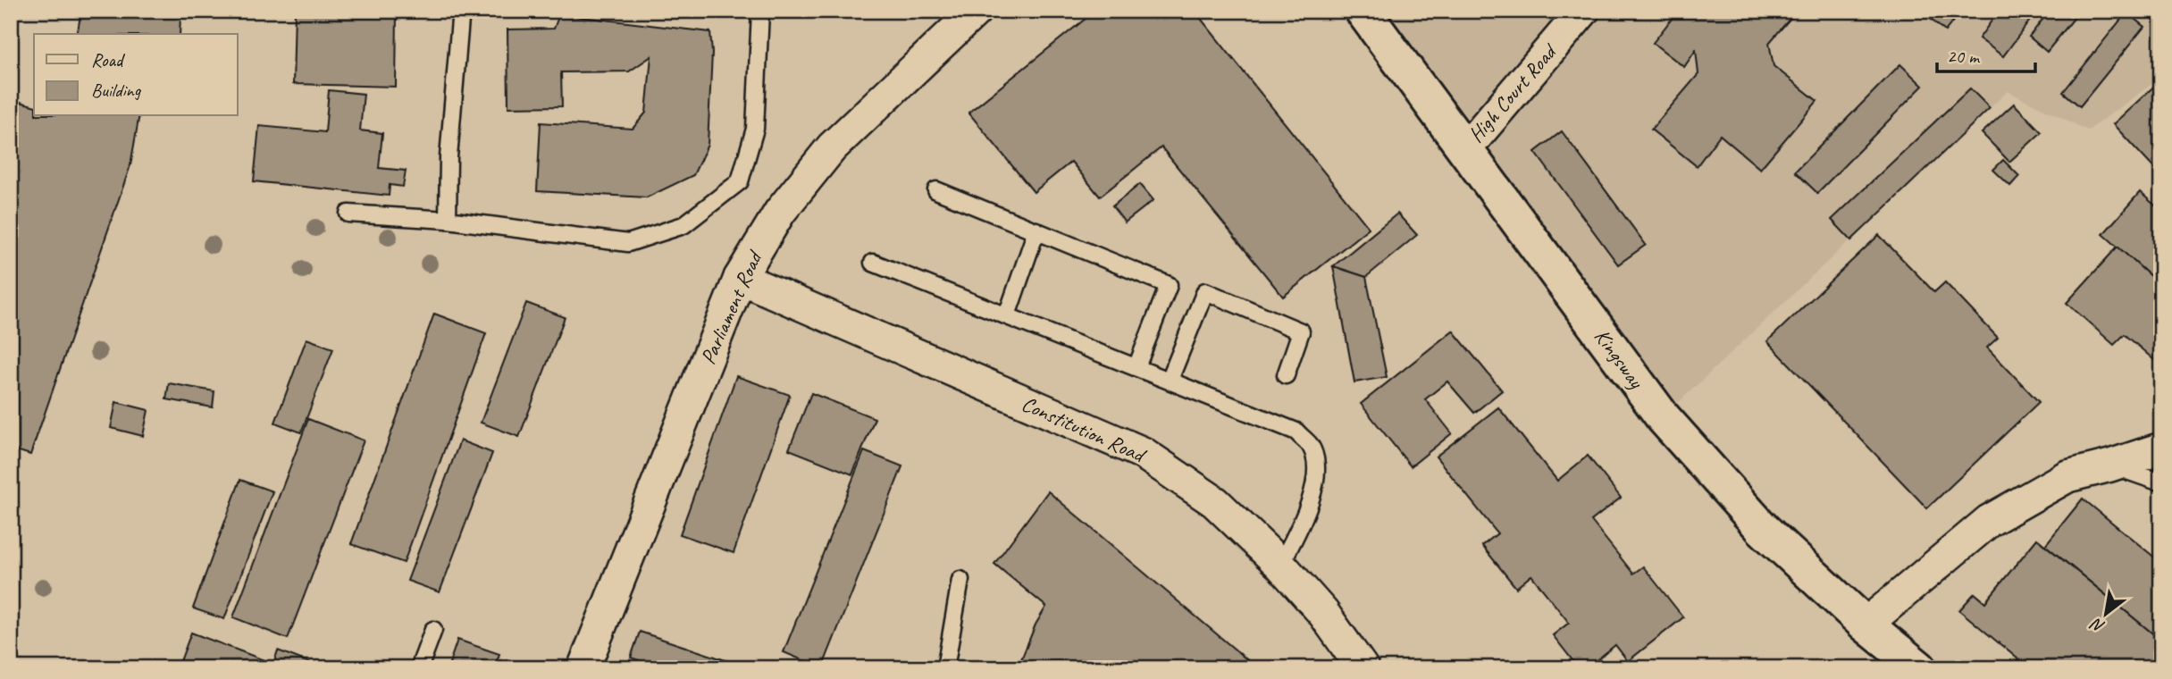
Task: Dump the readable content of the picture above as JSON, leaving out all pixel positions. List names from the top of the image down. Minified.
{"streets":{"main road":["Kingsway"],"street":["High Court Road","Parliament Road","Constitution Road"]},"crossings":[["High Court Road","Kingsway"],["Parliament Road","Constitution Road"]],"legend":["Road","Building"],"scale_bar":"20 m","north":"bottom left"}
